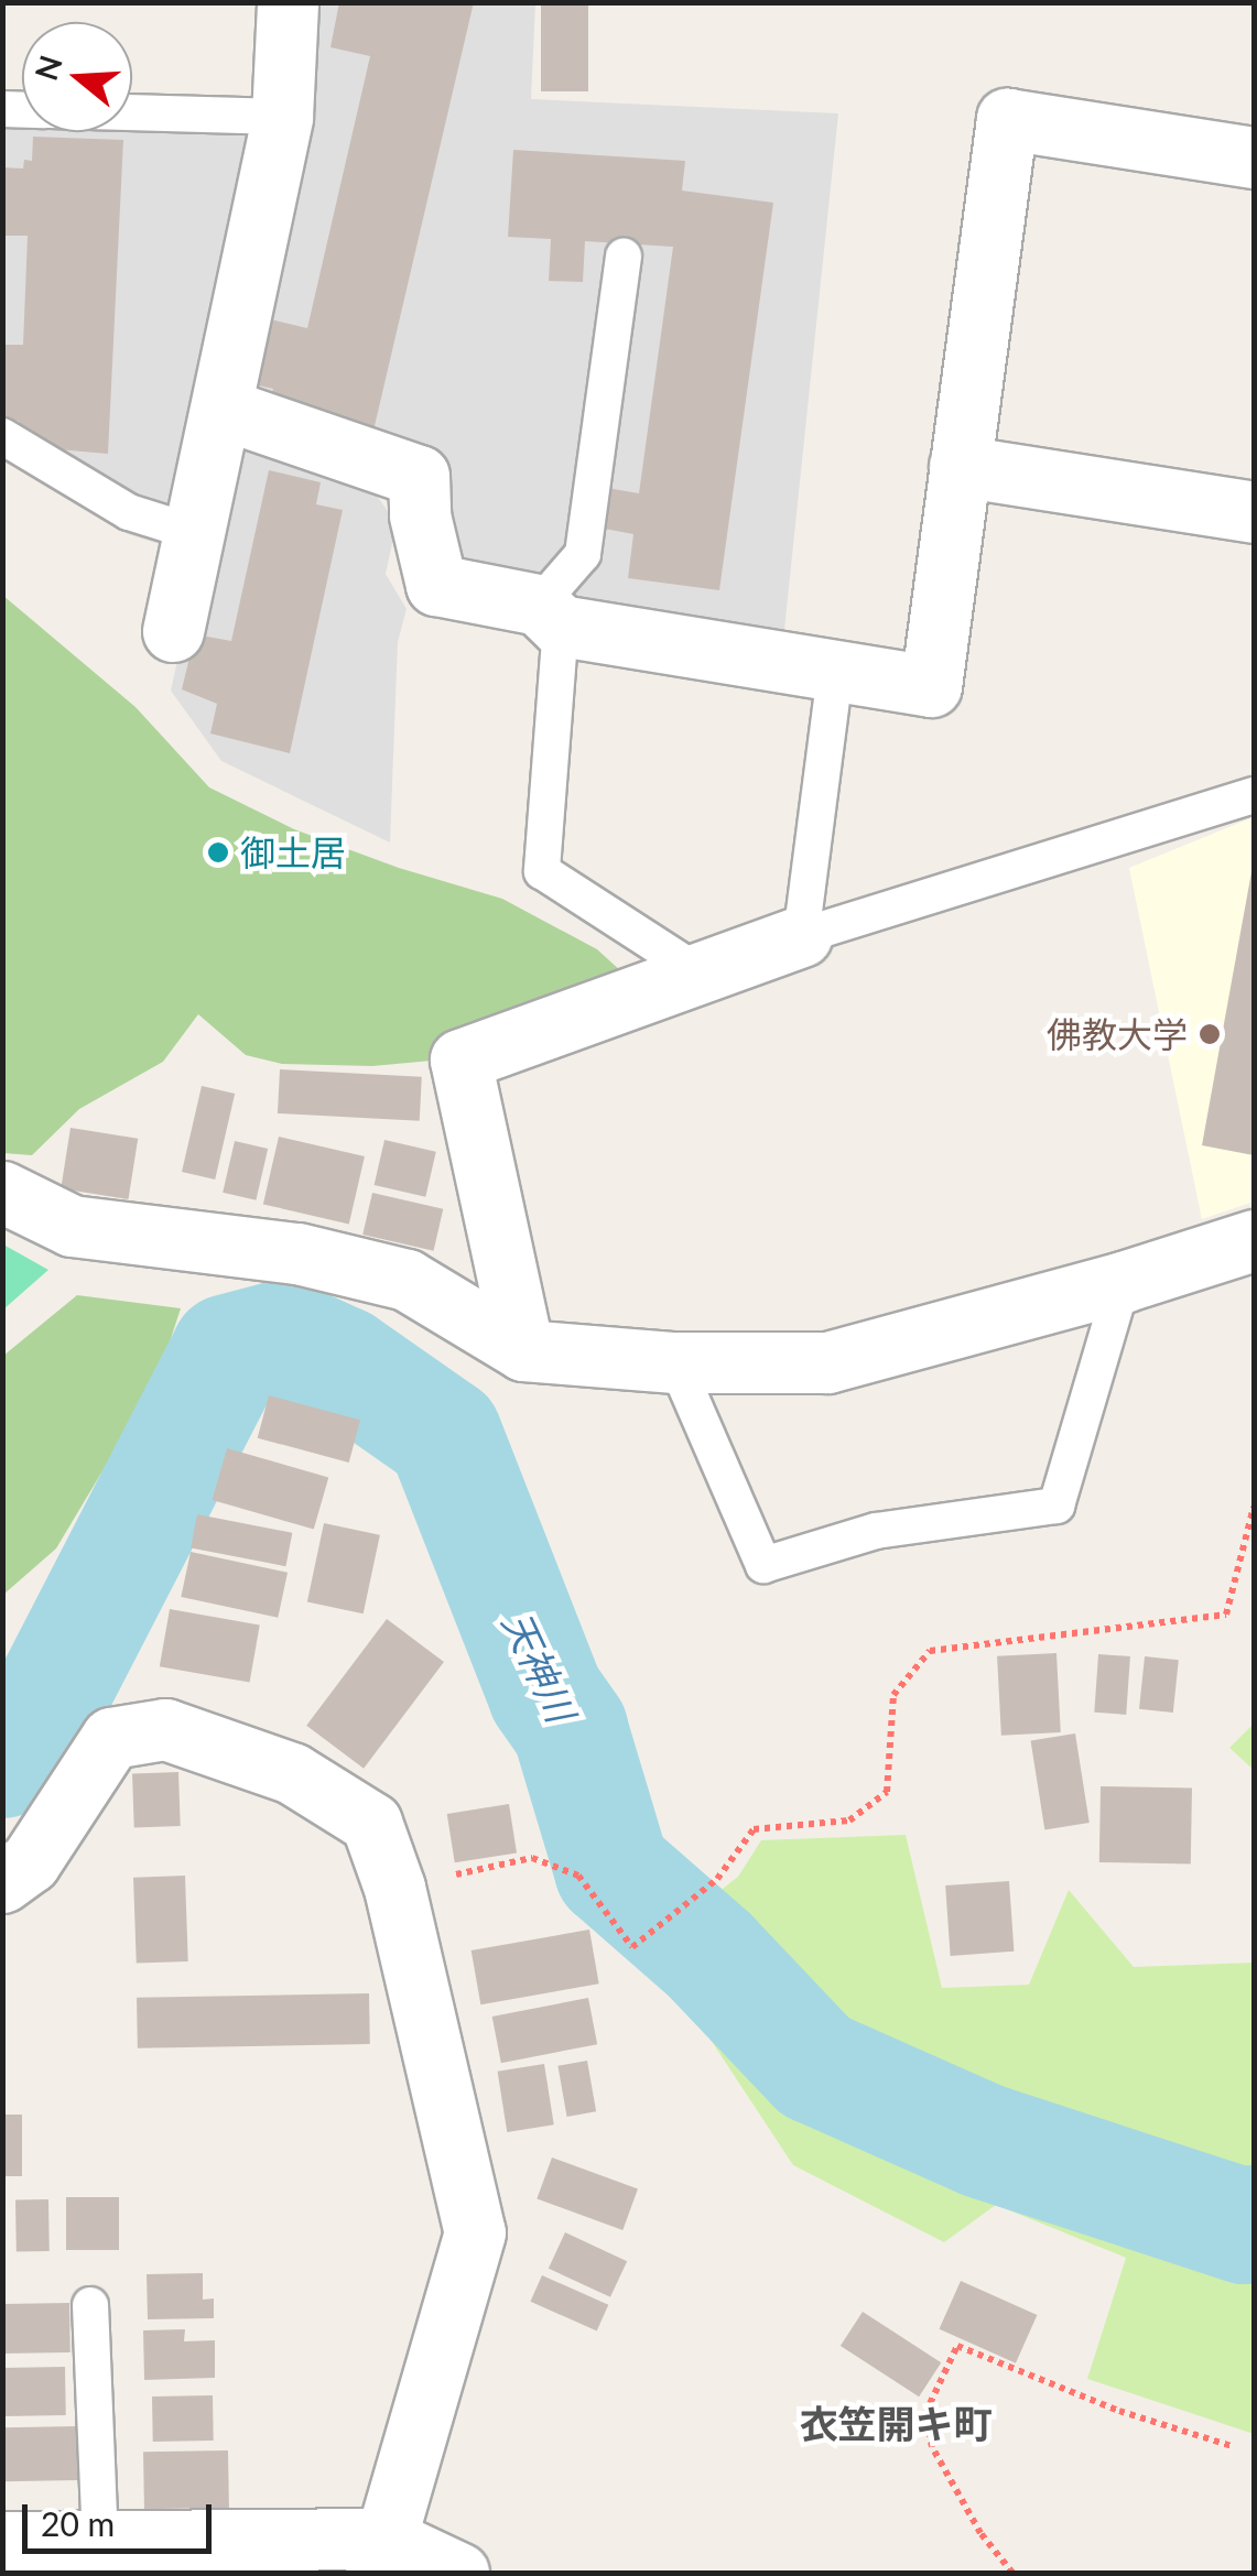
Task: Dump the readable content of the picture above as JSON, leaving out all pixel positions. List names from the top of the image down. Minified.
{"districts":["衣笠開キ町"],"water":["天神川"],"places":["御土居","佛教大学"],"scale_bar":"20 m","north":"left"}
